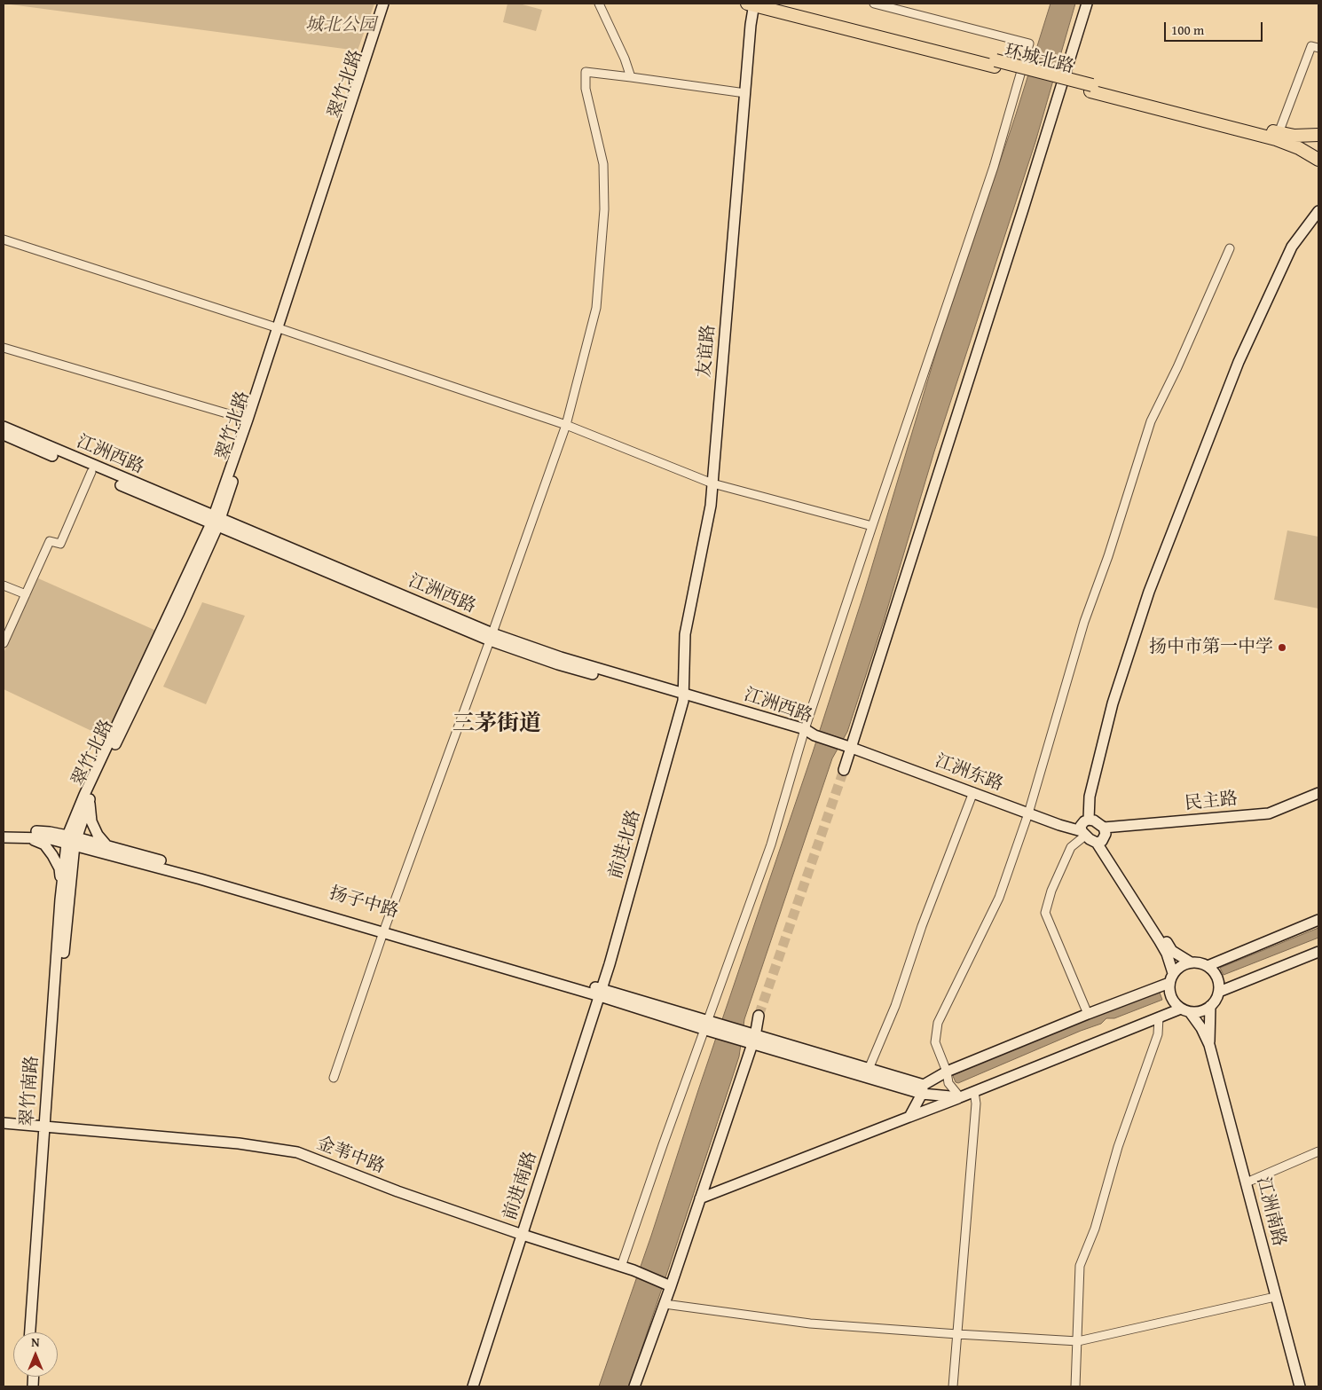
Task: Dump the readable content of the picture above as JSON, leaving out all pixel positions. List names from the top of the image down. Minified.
{"streets":{"main road":["环城北路","翠竹北路","友谊路","江洲西路","江洲东路","民主路","前进北路","扬子中路","翠竹南路","金苇中路","前进南路","江洲南路"]},"crossings":[["环城北路","友谊路"],["翠竹北路","江洲西路"],["翠竹北路","扬子中路"],["翠竹北路","翠竹南路"],["友谊路","江洲西路"],["友谊路","前进北路"],["江洲西路","江洲东路"],["江洲西路","前进北路"],["江洲东路","民主路"],["前进北路","扬子中路"],["前进北路","前进南路"],["扬子中路","翠竹南路"],["扬子中路","前进南路"],["翠竹南路","金苇中路"],["金苇中路","前进南路"]],"districts":["三茅街道"],"parks":["城北公园"],"places":["扬中市第一中学"],"scale_bar":"100 m","north":"top"}
